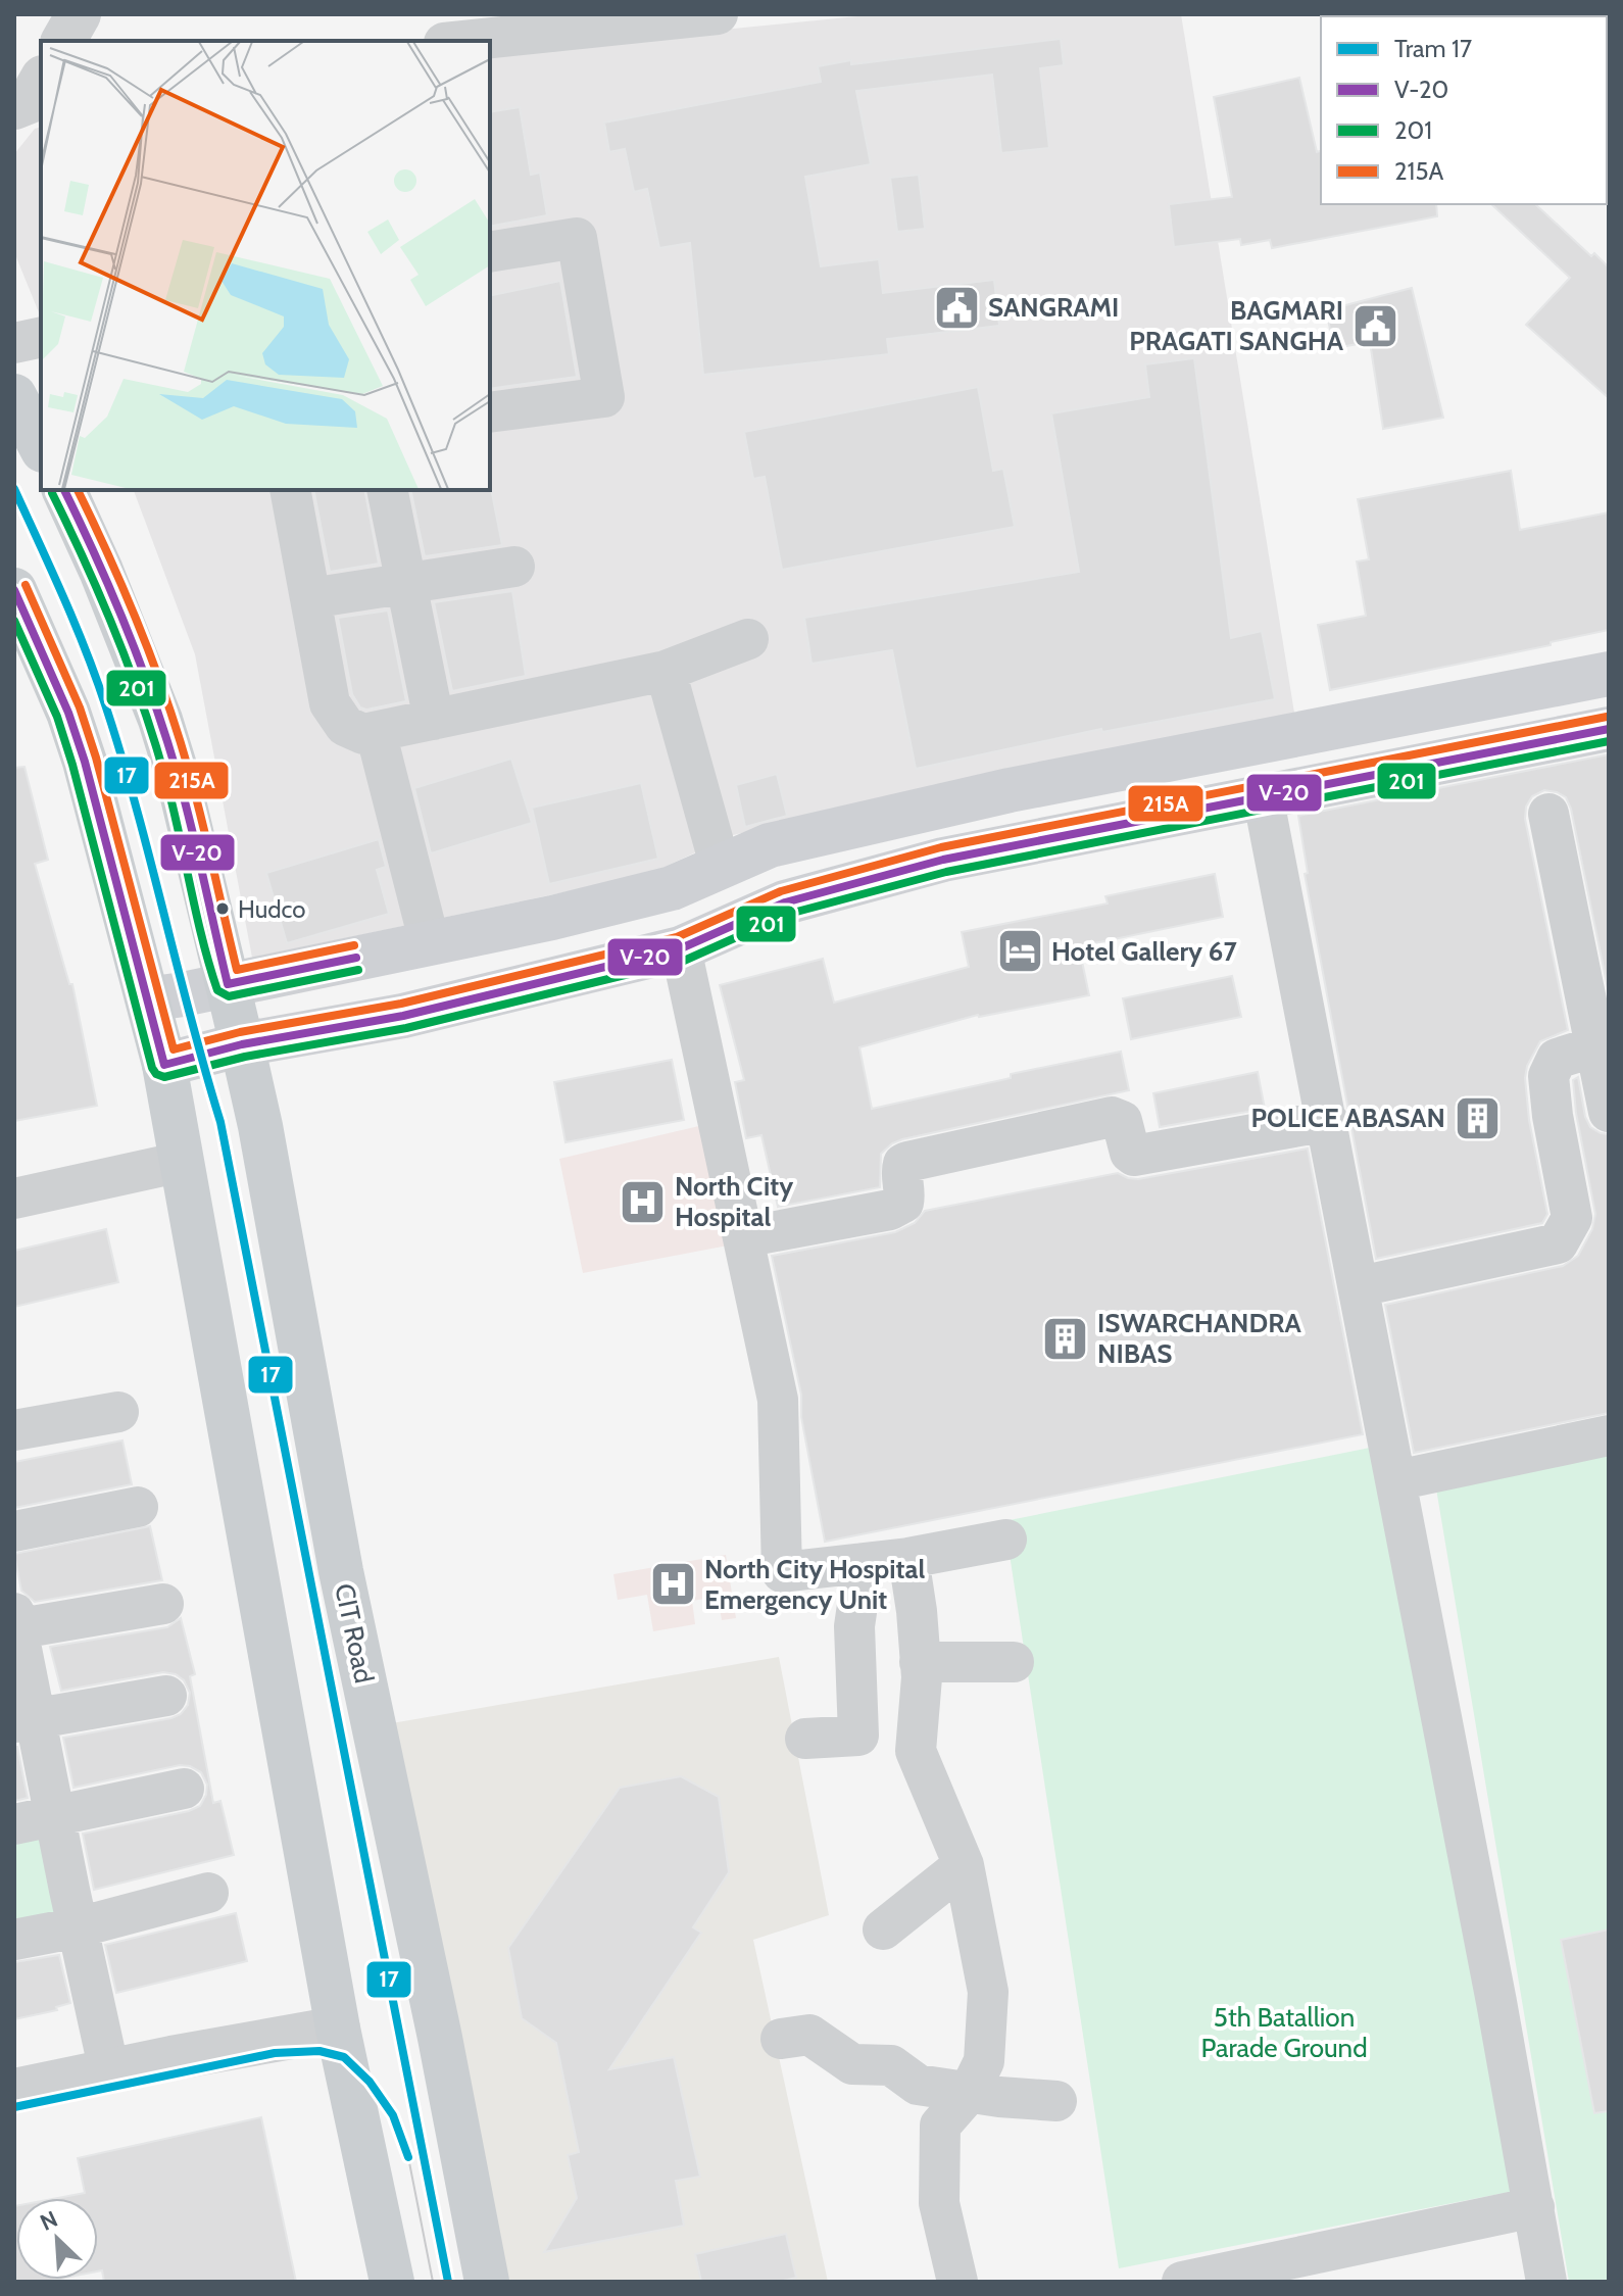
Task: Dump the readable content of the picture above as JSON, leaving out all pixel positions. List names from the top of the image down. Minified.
{"streets":{"main road":["CIT Road"]},"parks":["5th Batallion Parade Ground"],"places":{"public building":["SANGRAMI","BAGMARI PRAGATI SANGHA"],"other":["Hudco"],"hotel":["Hotel Gallery 67"],"building":["POLICE ABASAN","ISWARCHANDRA NIBAS"],"hospital":["North City Hospital","North City Hospital Emergency Unit"]},"lines":["tram line 17","transit line V-20","transit line 215A","transit line 201"],"legend":["Tram 17","V-20","201","215A"],"north":"top left"}
